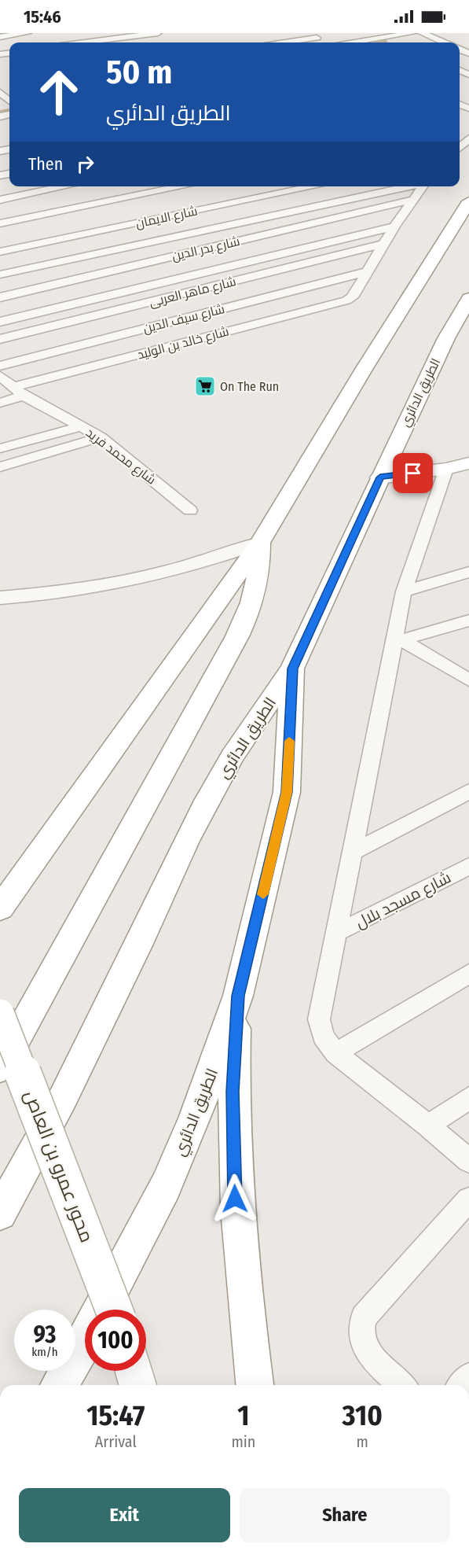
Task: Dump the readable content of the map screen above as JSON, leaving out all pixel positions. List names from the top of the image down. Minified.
{"streets":{"main road":["الطريق الدائري","محور عمرو بن العاص"],"street":["شارع الايمان","شارع بدر الدين","شارع ماهر العربى","شارع سيف الدين","شارع خالد بن الوليد","شارع محمد فريد","شارع مسجد بلال"]},"crossings":[["شارع سيف الدين","شارع خالد بن الوليد"],["شارع خالد بن الوليد","شارع محمد فريد"]],"places":{"supermarket":["On The Run"]},"page":{"status":"15:46","turn":["50 m","الطريق الدائري"],"then":"Then","speed":"93 km/h","limit":"100","eta":["15:47","Arrival","1","min","310","m"],"buttons":["Exit","Share"]}}
